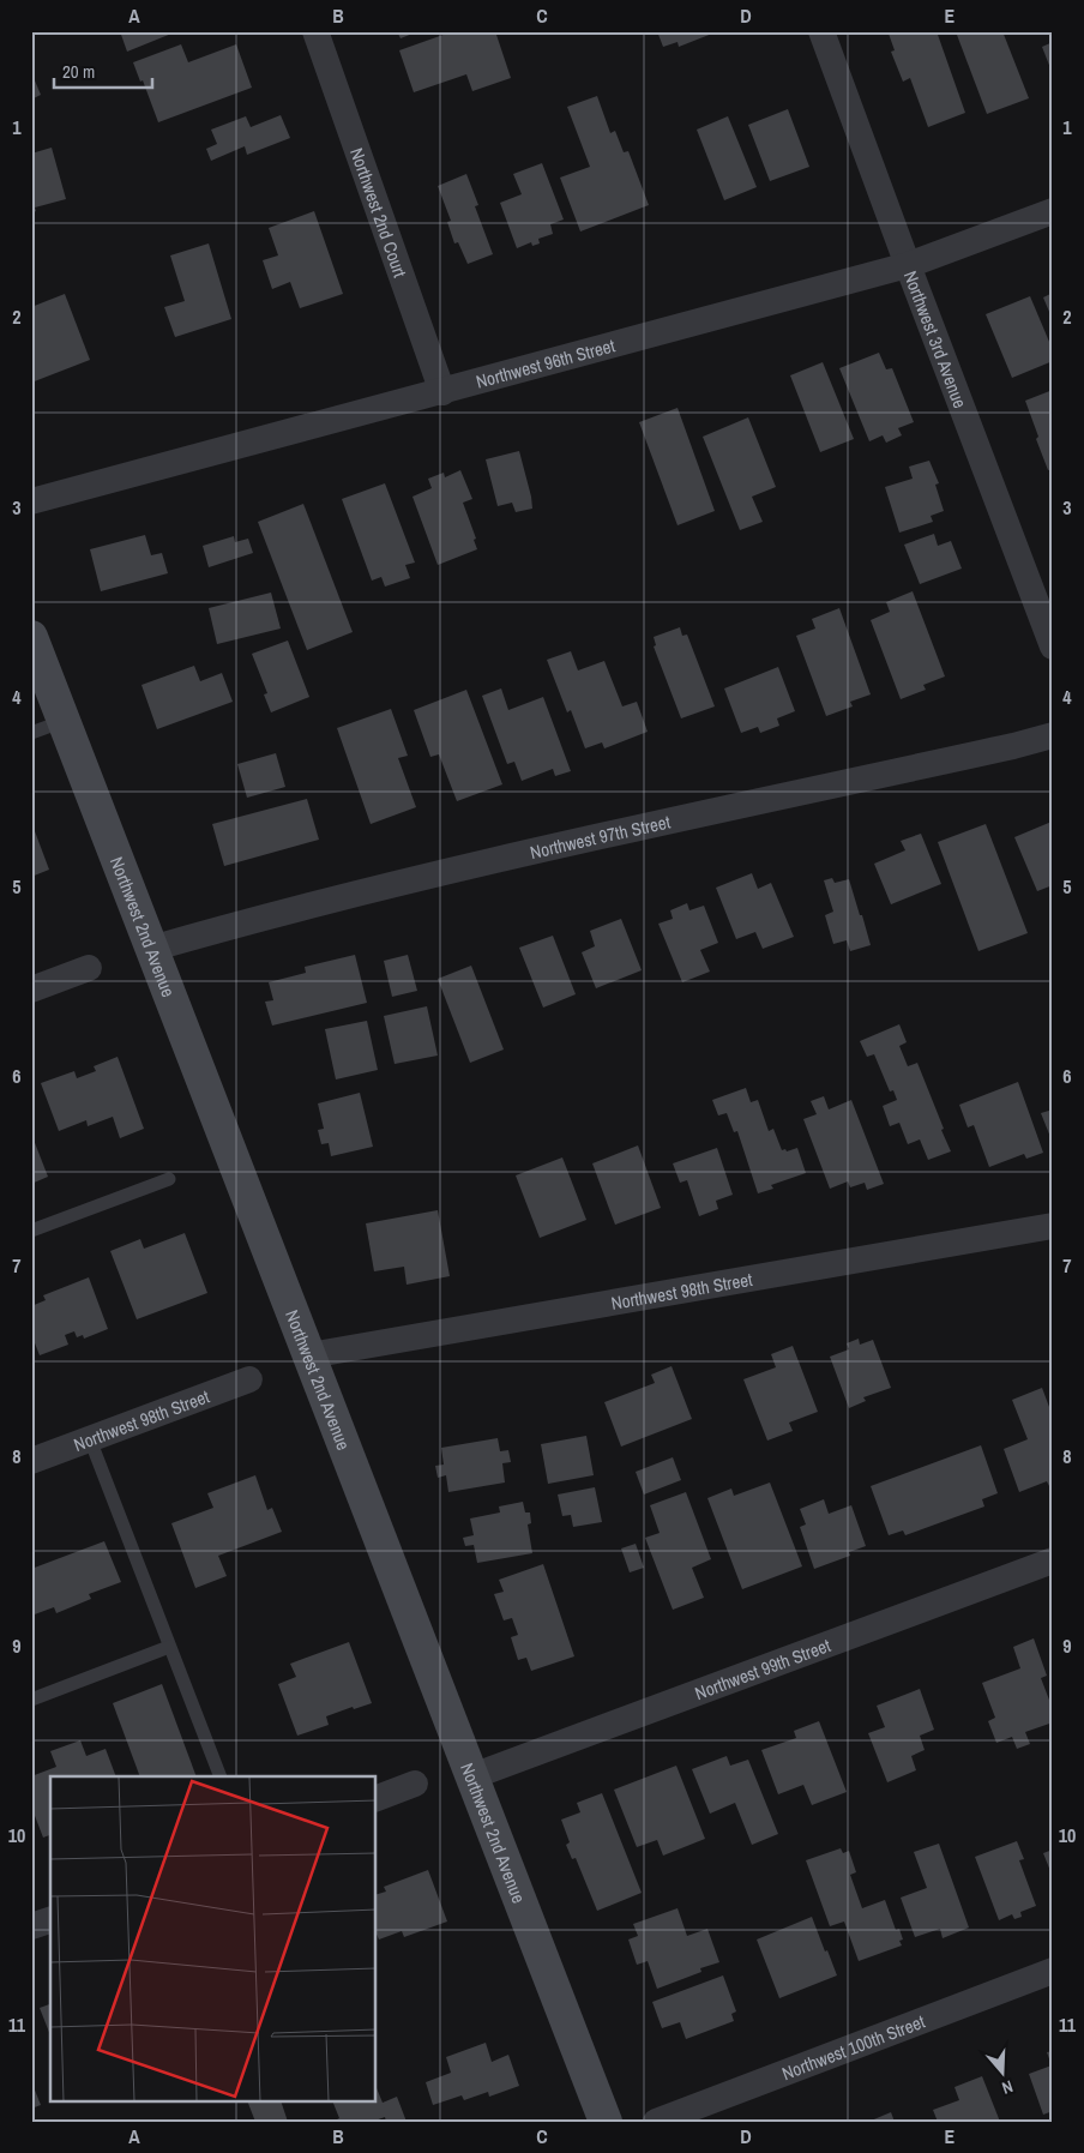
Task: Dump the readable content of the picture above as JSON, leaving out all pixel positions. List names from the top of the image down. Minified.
{"streets":{"street":["Northwest 2nd Court","Northwest 3rd Avenue","Northwest 96th Street","Northwest 97th Street","Northwest 2nd Avenue","Northwest 98th Street","Northwest 99th Street","Northwest 100th Street"]},"crossings":[["Northwest 2nd Court","Northwest 96th Street"],["Northwest 3rd Avenue","Northwest 96th Street"],["Northwest 97th Street","Northwest 2nd Avenue"],["Northwest 2nd Avenue","Northwest 98th Street"],["Northwest 2nd Avenue","Northwest 99th Street"]],"scale_bar":"20 m","north":"bottom","grid":{"columns":["A","B","C","D","E"],"rows":["1","2","3","4","5","6","7","8","9","10","11"]}}
